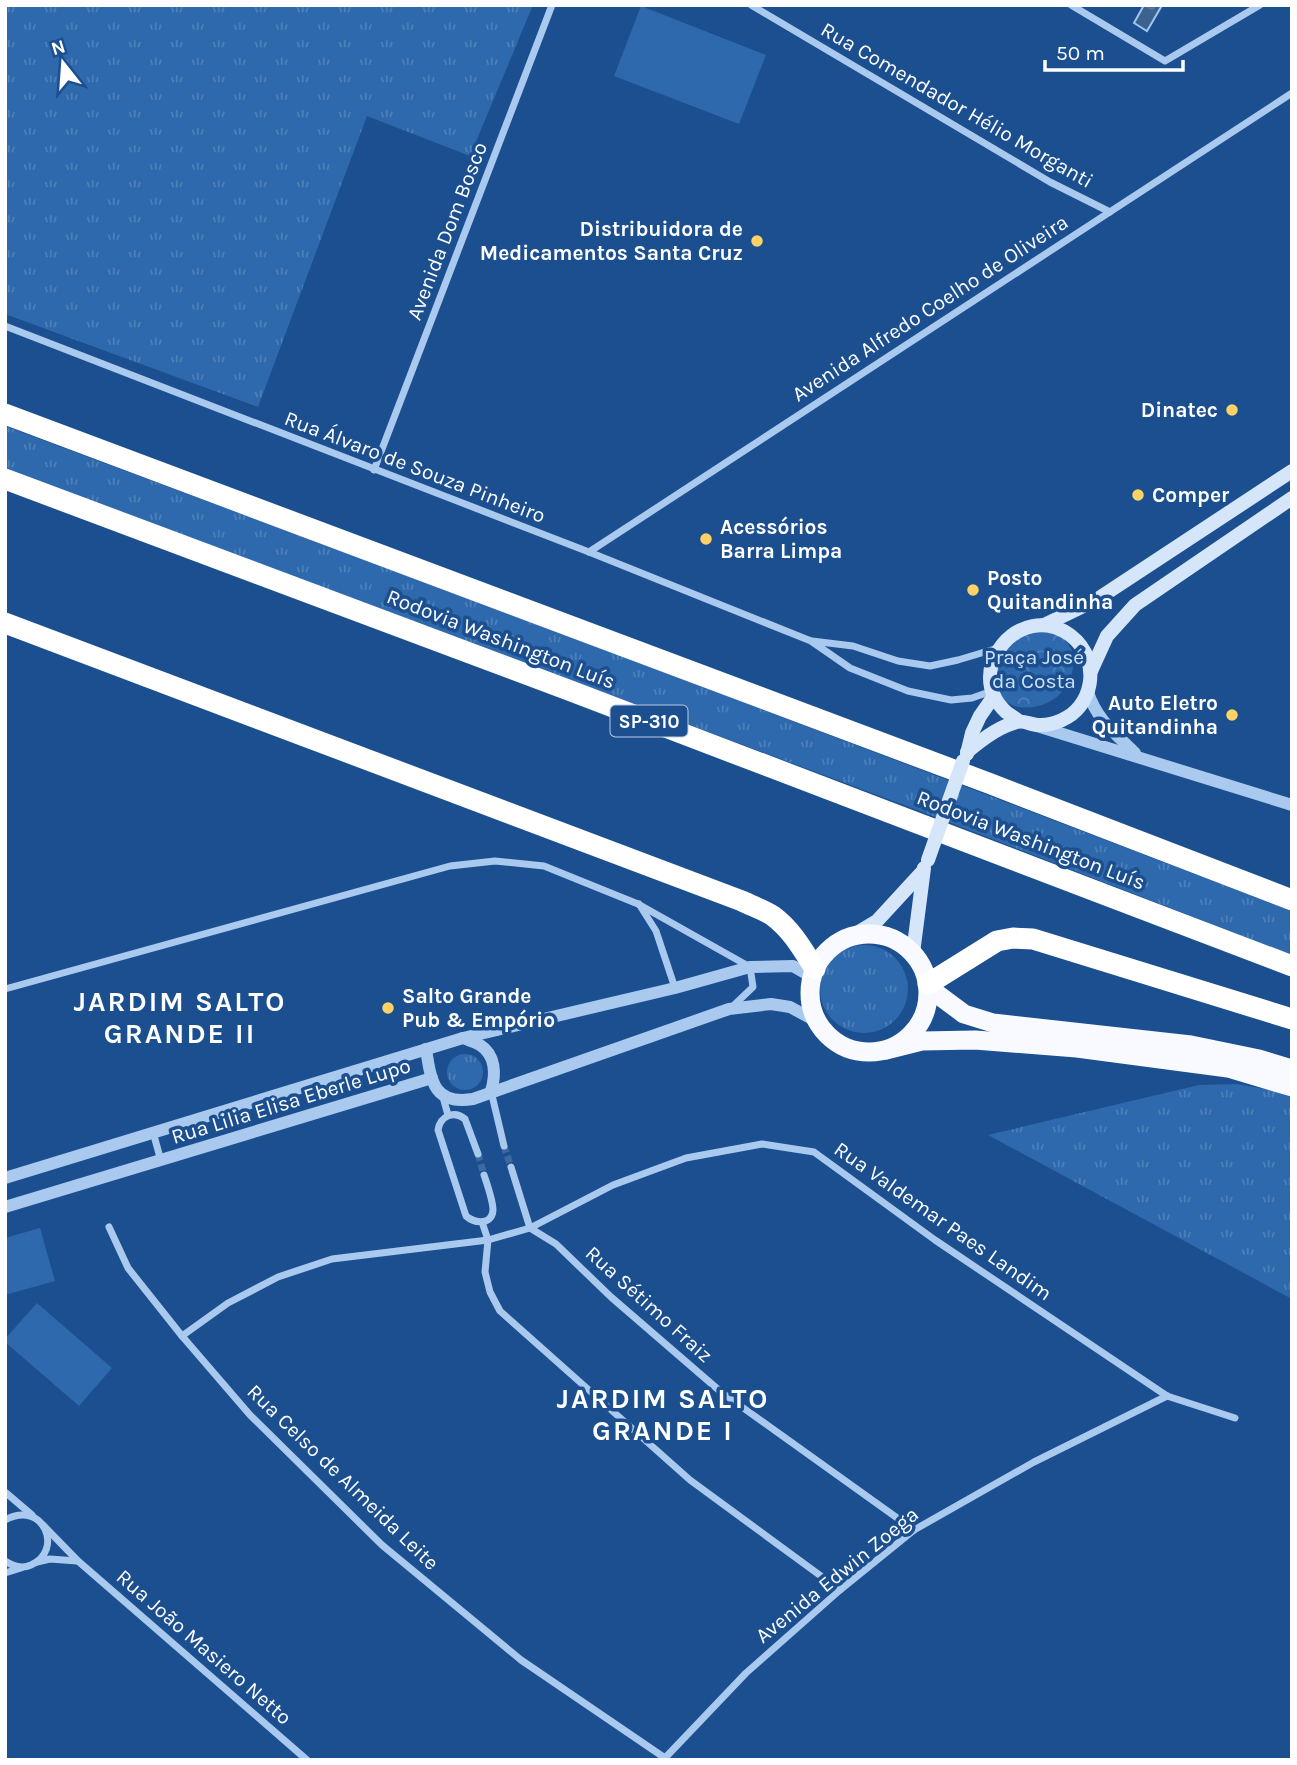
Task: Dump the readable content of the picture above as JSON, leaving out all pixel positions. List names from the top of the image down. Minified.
{"streets":{"highway":["Rodovia Washington Luís","SP-310"],"street":["Rua Comendador Hélio Morganti","Avenida Dom Bosco","Avenida Alfredo Coelho de Oliveira","Rua Álvaro de Souza Pinheiro","Rua Lilia Elisa Eberle Lupo","Rua Valdemar Paes Landim","Rua Sétimo Fraiz","Rua Celso de Almeida Leite","Avenida Edwin Zoega","Rua João Masiero Netto"]},"crossings":[["Rua Comendador Hélio Morganti","Avenida Alfredo Coelho de Oliveira"],["Avenida Dom Bosco","Rua Álvaro de Souza Pinheiro"],["Avenida Alfredo Coelho de Oliveira","Rua Álvaro de Souza Pinheiro"],["Rua Valdemar Paes Landim","Rua Sétimo Fraiz"],["Rua Valdemar Paes Landim","Rua Celso de Almeida Leite"],["Rua Valdemar Paes Landim","Avenida Edwin Zoega"],["Rua Sétimo Fraiz","Avenida Edwin Zoega"],["Rua Celso de Almeida Leite","Avenida Edwin Zoega"]],"districts":["JARDIM SALTO GRANDE II","JARDIM SALTO GRANDE I"],"parks":["Praça José da Costa"],"places":["Distribuidora de Medicamentos Santa Cruz","Dinatec","Comper","Acessórios Barra Limpa","Posto Quitandinha","Auto Eletro Quitandinha","Salto Grande Pub & Empório"],"scale_bar":"50 m","north":"top"}
